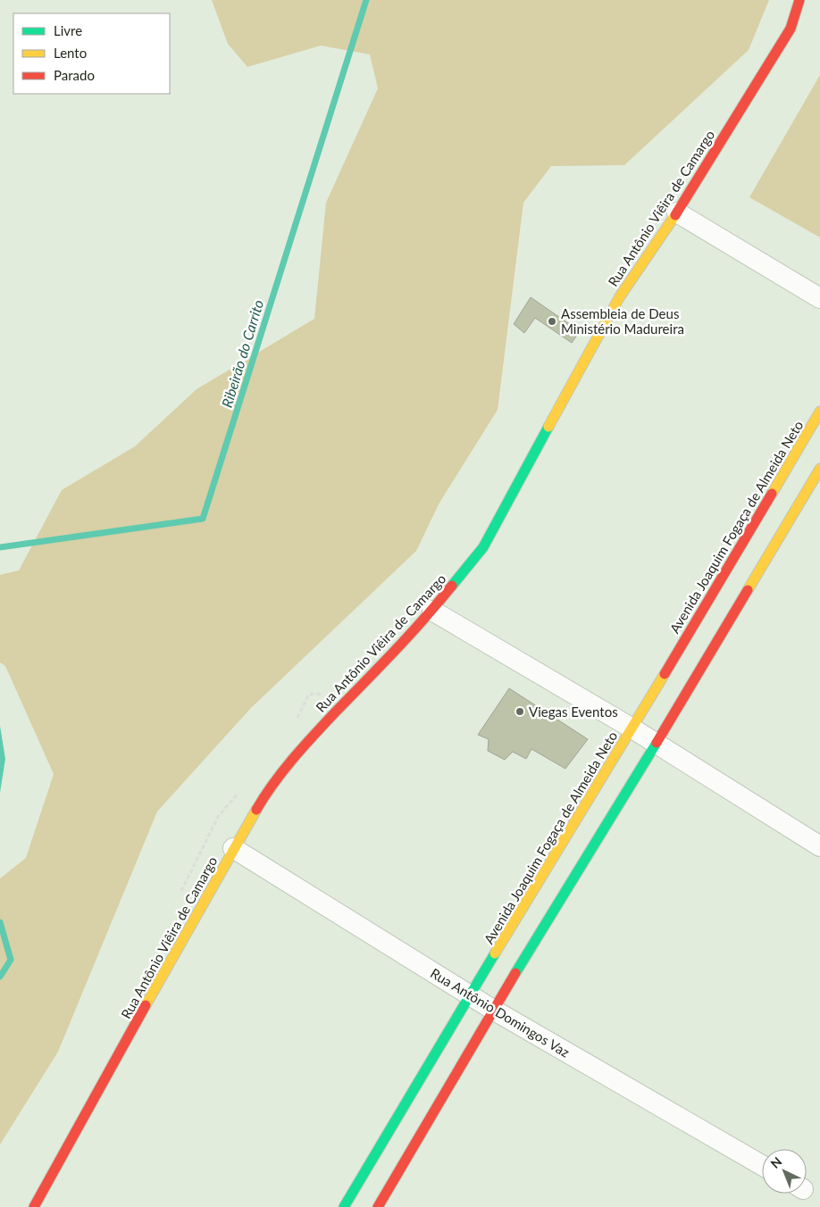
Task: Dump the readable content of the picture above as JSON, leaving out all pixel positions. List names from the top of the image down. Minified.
{"streets":{"street":["Rua Antônio Viêira de Camargo","Avenida Joaquim Fogaça de Almeida Neto","Rua Antônio Domingos Vaz"]},"crossings":[["Rua Antônio Viêira de Camargo","Rua Antônio Domingos Vaz"],["Avenida Joaquim Fogaça de Almeida Neto","Rua Antônio Domingos Vaz"]],"water":["Ribeirão do Carrito"],"places":["Assembleia de Deus Ministério Madureira","Viegas Eventos"],"legend":["Livre","Lento","Parado"],"north":"top left"}
